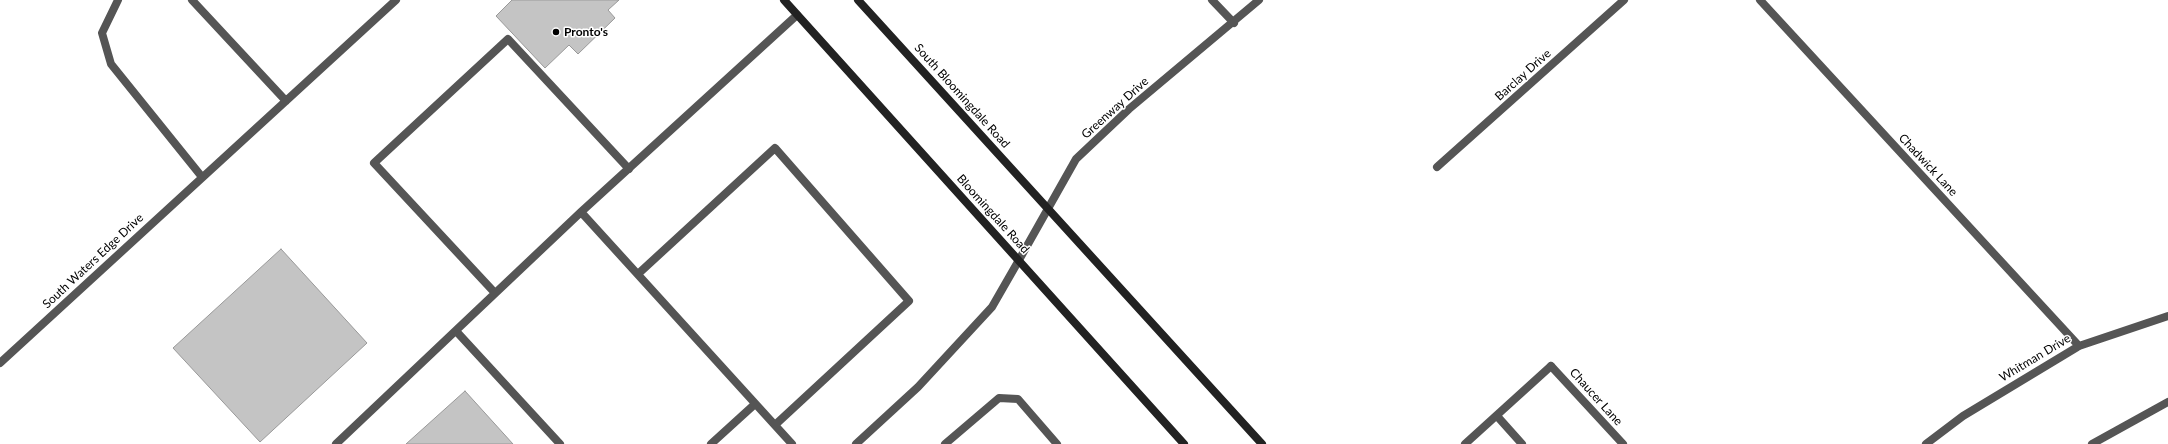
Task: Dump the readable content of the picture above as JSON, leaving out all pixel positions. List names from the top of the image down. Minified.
{"streets":{"main road":["South Bloomingdale Road","Bloomingdale Road"],"street":["Barclay Drive","Greenway Drive","Chadwick Lane","South Waters Edge Drive","Whitman Drive","Chaucer Lane"]},"crossings":[["South Bloomingdale Road","Greenway Drive"],["Greenway Drive","Bloomingdale Road"],["Chadwick Lane","Whitman Drive"]],"places":["Pronto's"]}
